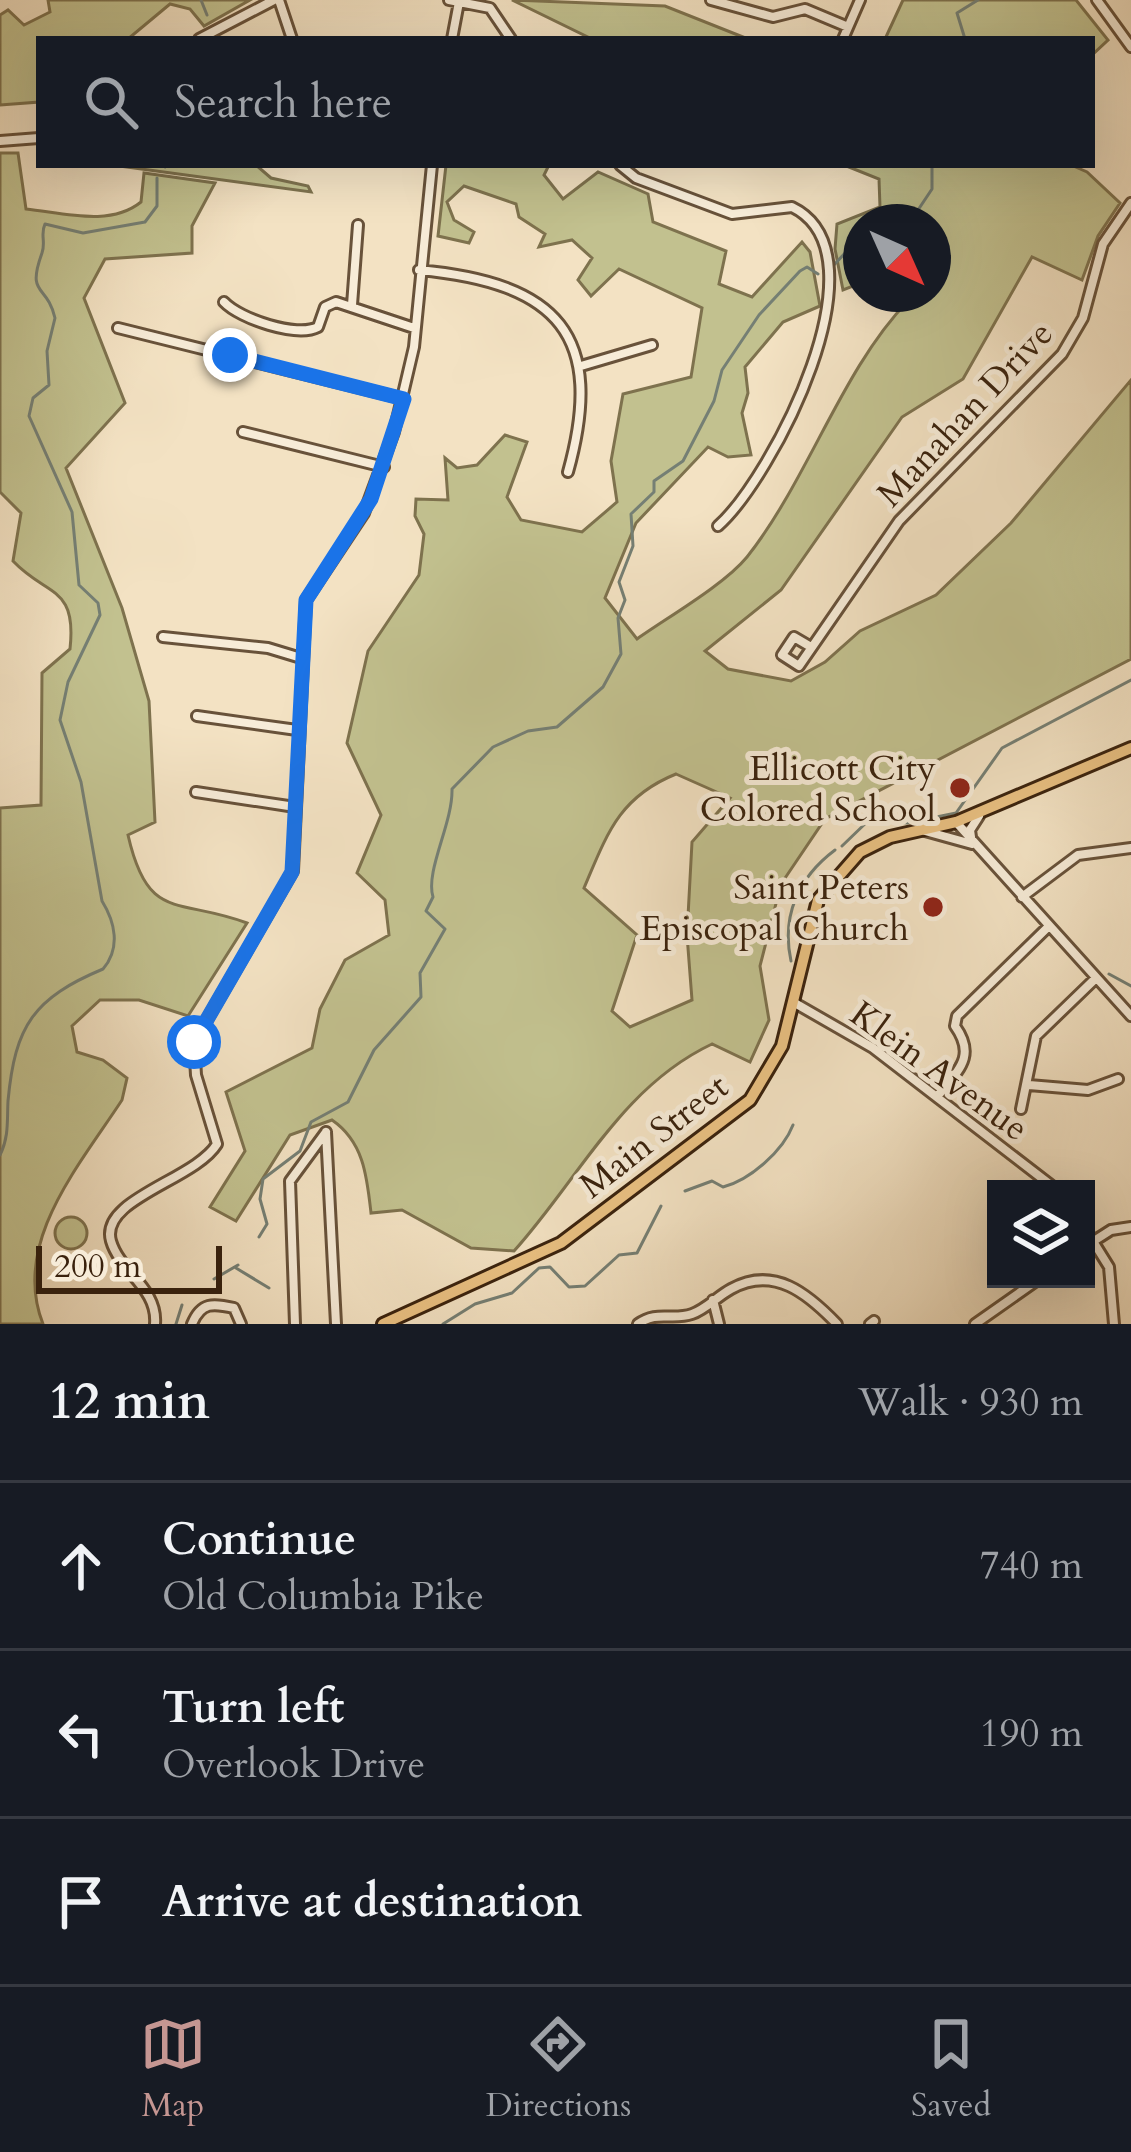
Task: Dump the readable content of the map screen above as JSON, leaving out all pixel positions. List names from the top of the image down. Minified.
{"streets":{"main road":["Main Street"],"street":["Manahan Drive","Klein Avenue"]},"crossings":[["Klein Avenue","Main Street"]],"places":["Ellicott City Colored School","Saint Peters Episcopal Church"],"scale_bar":"200 m","north":"bottom right","page":{"search":"Search here","scale":"200 m","heading":["12 min","Walk · 930 m"],"list":[["Continue","Old Columbia Pike","740 m"],["Turn left","Overlook Drive","190 m"],"Arrive at destination"],"nav":["Map","Directions","Saved"]}}
